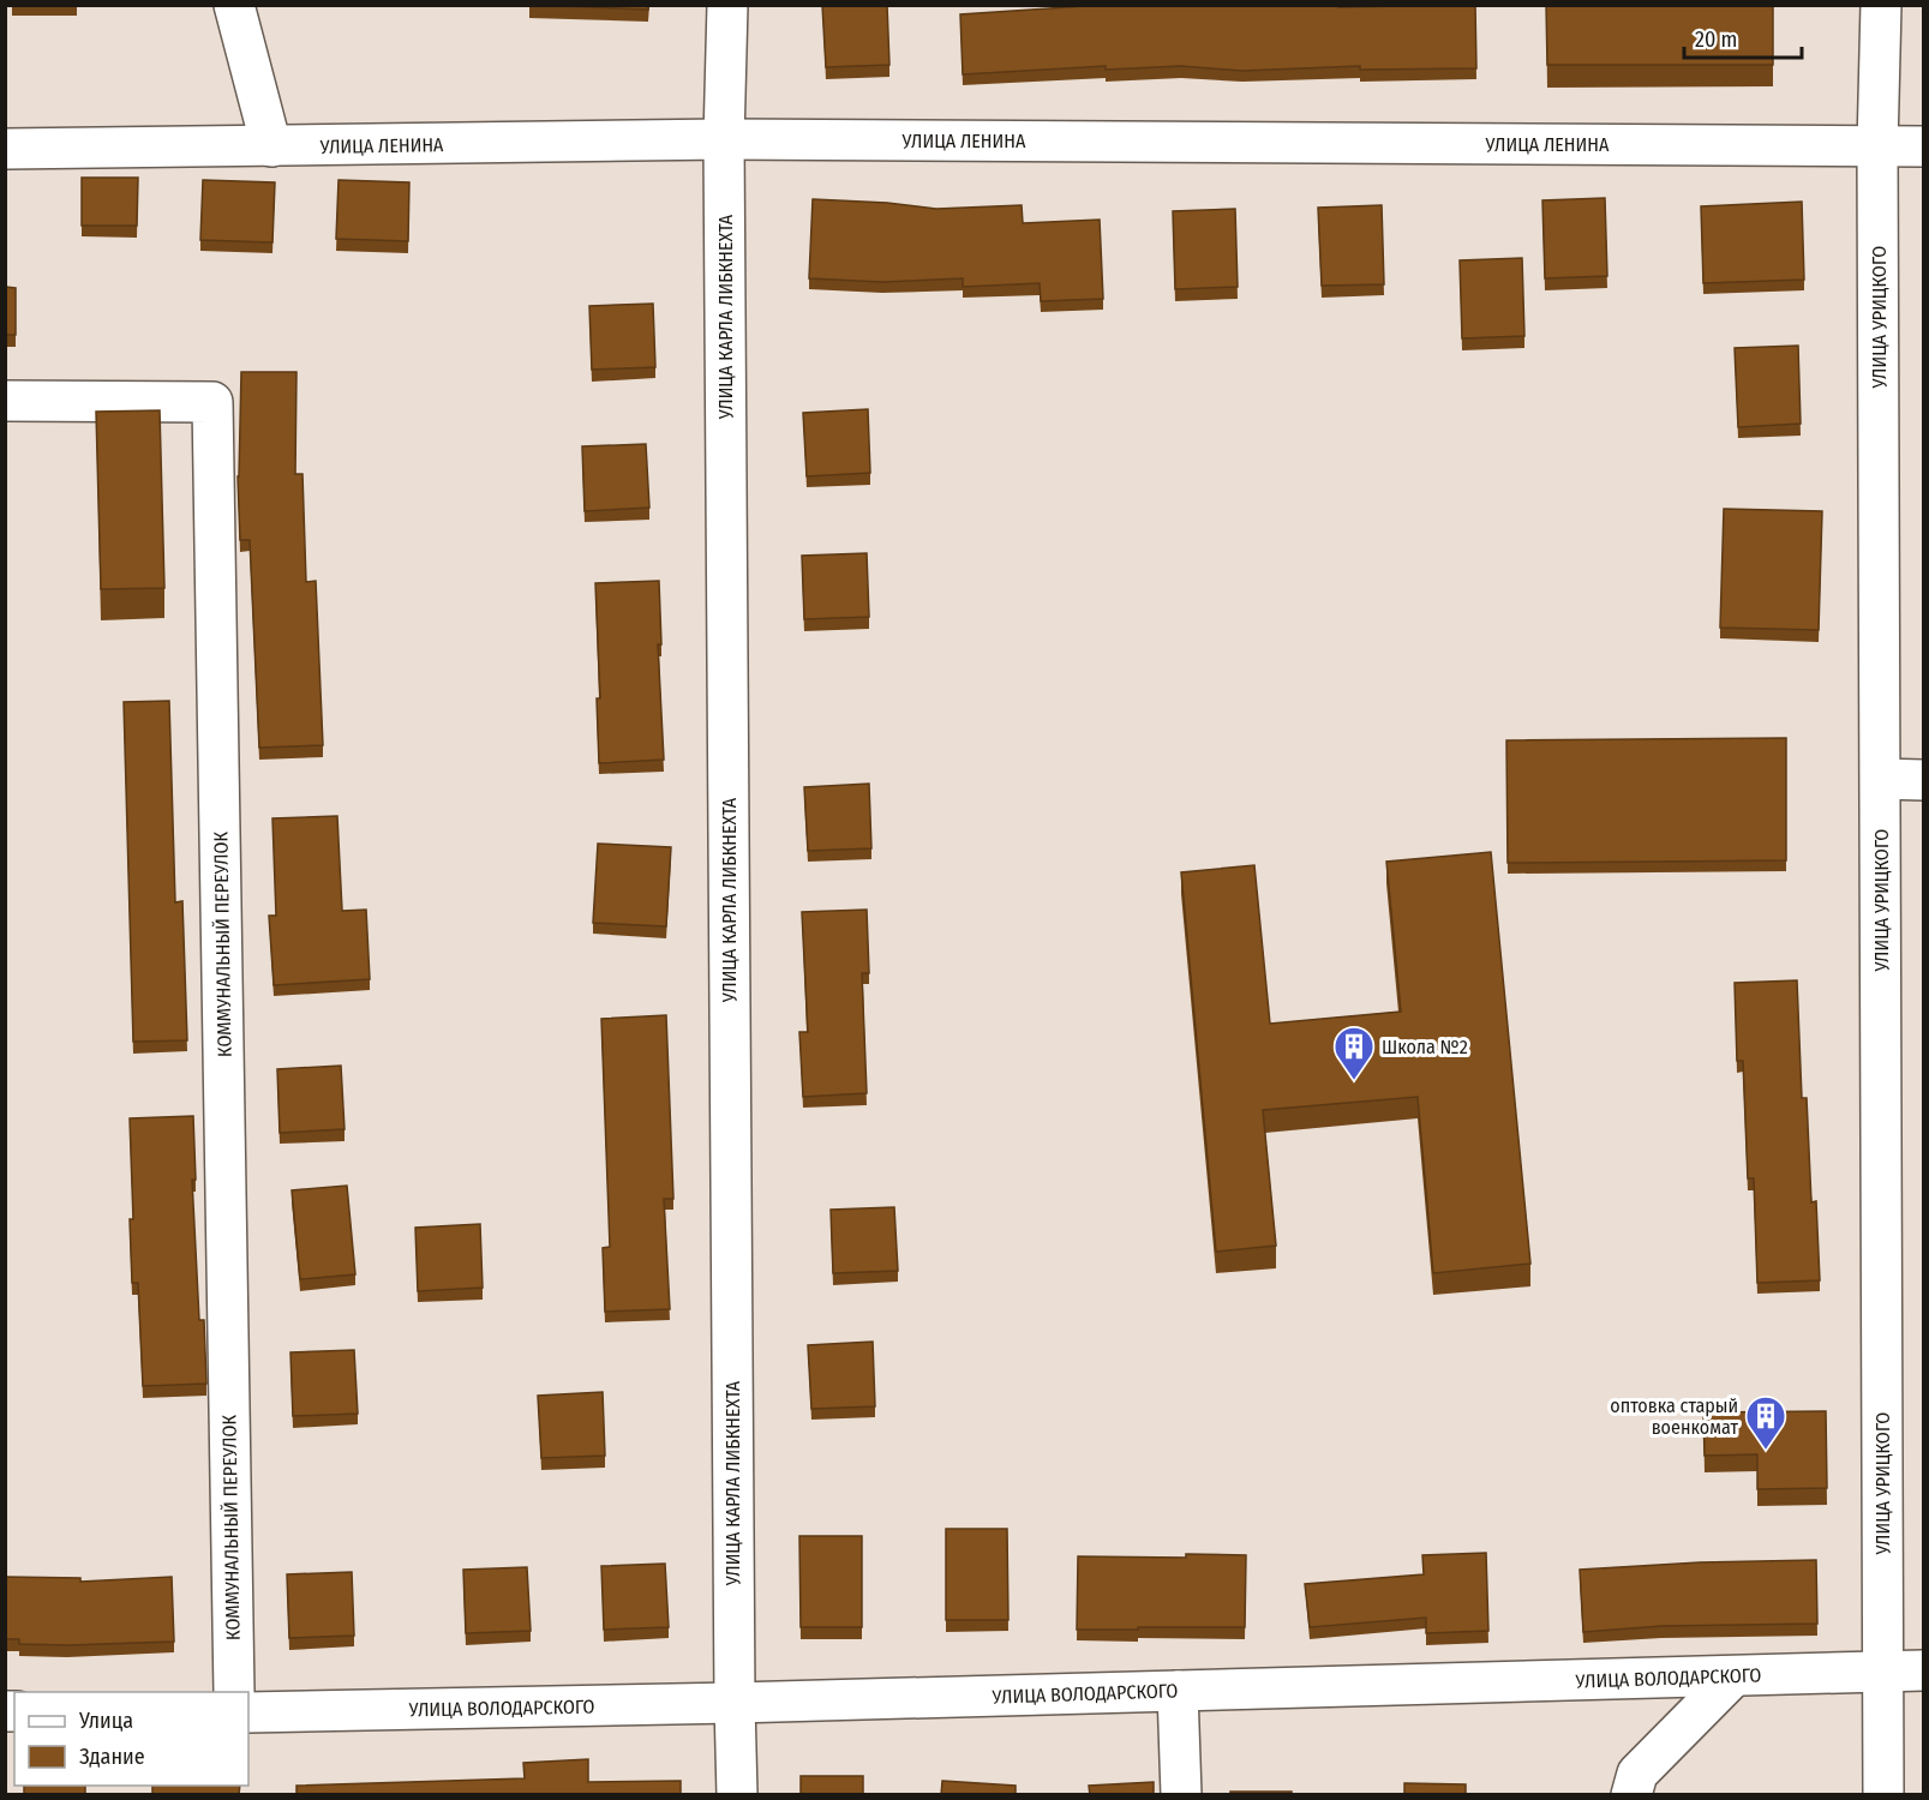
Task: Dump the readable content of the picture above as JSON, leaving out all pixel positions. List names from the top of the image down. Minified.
{"streets":{"street":["УЛИЦА ЛЕНИНА","УЛИЦА КАРЛА ЛИБКНЕХТА","УЛИЦА УРИЦКОГО","КОММУНАЛЬНЫЙ ПЕРЕУЛОК","УЛИЦА ВОЛОДАРСКОГО"]},"crossings":[["УЛИЦА ЛЕНИНА","УЛИЦА КАРЛА ЛИБКНЕХТА"],["УЛИЦА ЛЕНИНА","УЛИЦА УРИЦКОГО"],["УЛИЦА КАРЛА ЛИБКНЕХТА","УЛИЦА ВОЛОДАРСКОГО"],["УЛИЦА УРИЦКОГО","УЛИЦА ВОЛОДАРСКОГО"]],"places":{"building":["Школа №2","оптовка старый военкомат"]},"legend":["Улица","Здание"],"scale_bar":"20 m"}
